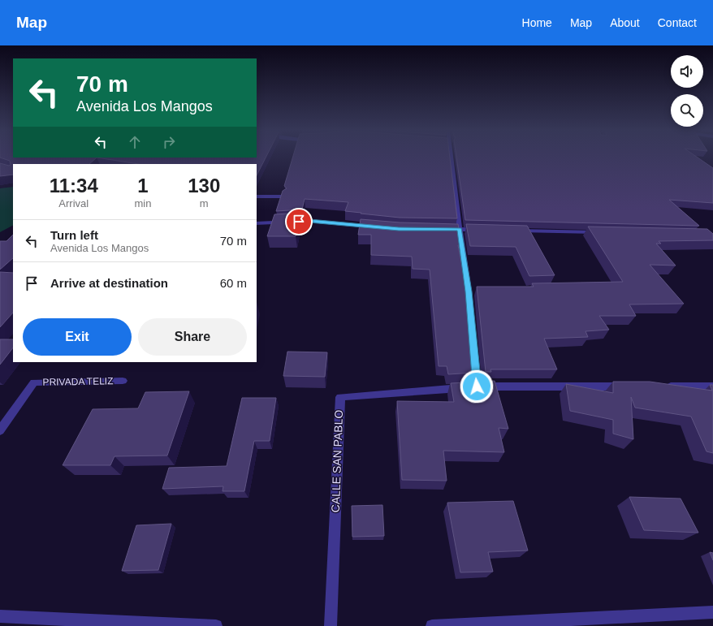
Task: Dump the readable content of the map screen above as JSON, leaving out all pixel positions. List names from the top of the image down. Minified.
{"streets":{"street":["PRIVADA TELIZ","CALLE SAN PABLO"]},"page":{"header":"Map","nav":["Home","Map","About","Contact"],"turn":["70 m","Avenida Los Mangos"],"eta":["11:34","Arrival","1","min","130","m"],"list":[{"name":"Turn left","note":"Avenida Los Mangos","value":"70 m"},{"name":"Arrive at destination","value":"60 m"}],"buttons":["Exit","Share"]}}
